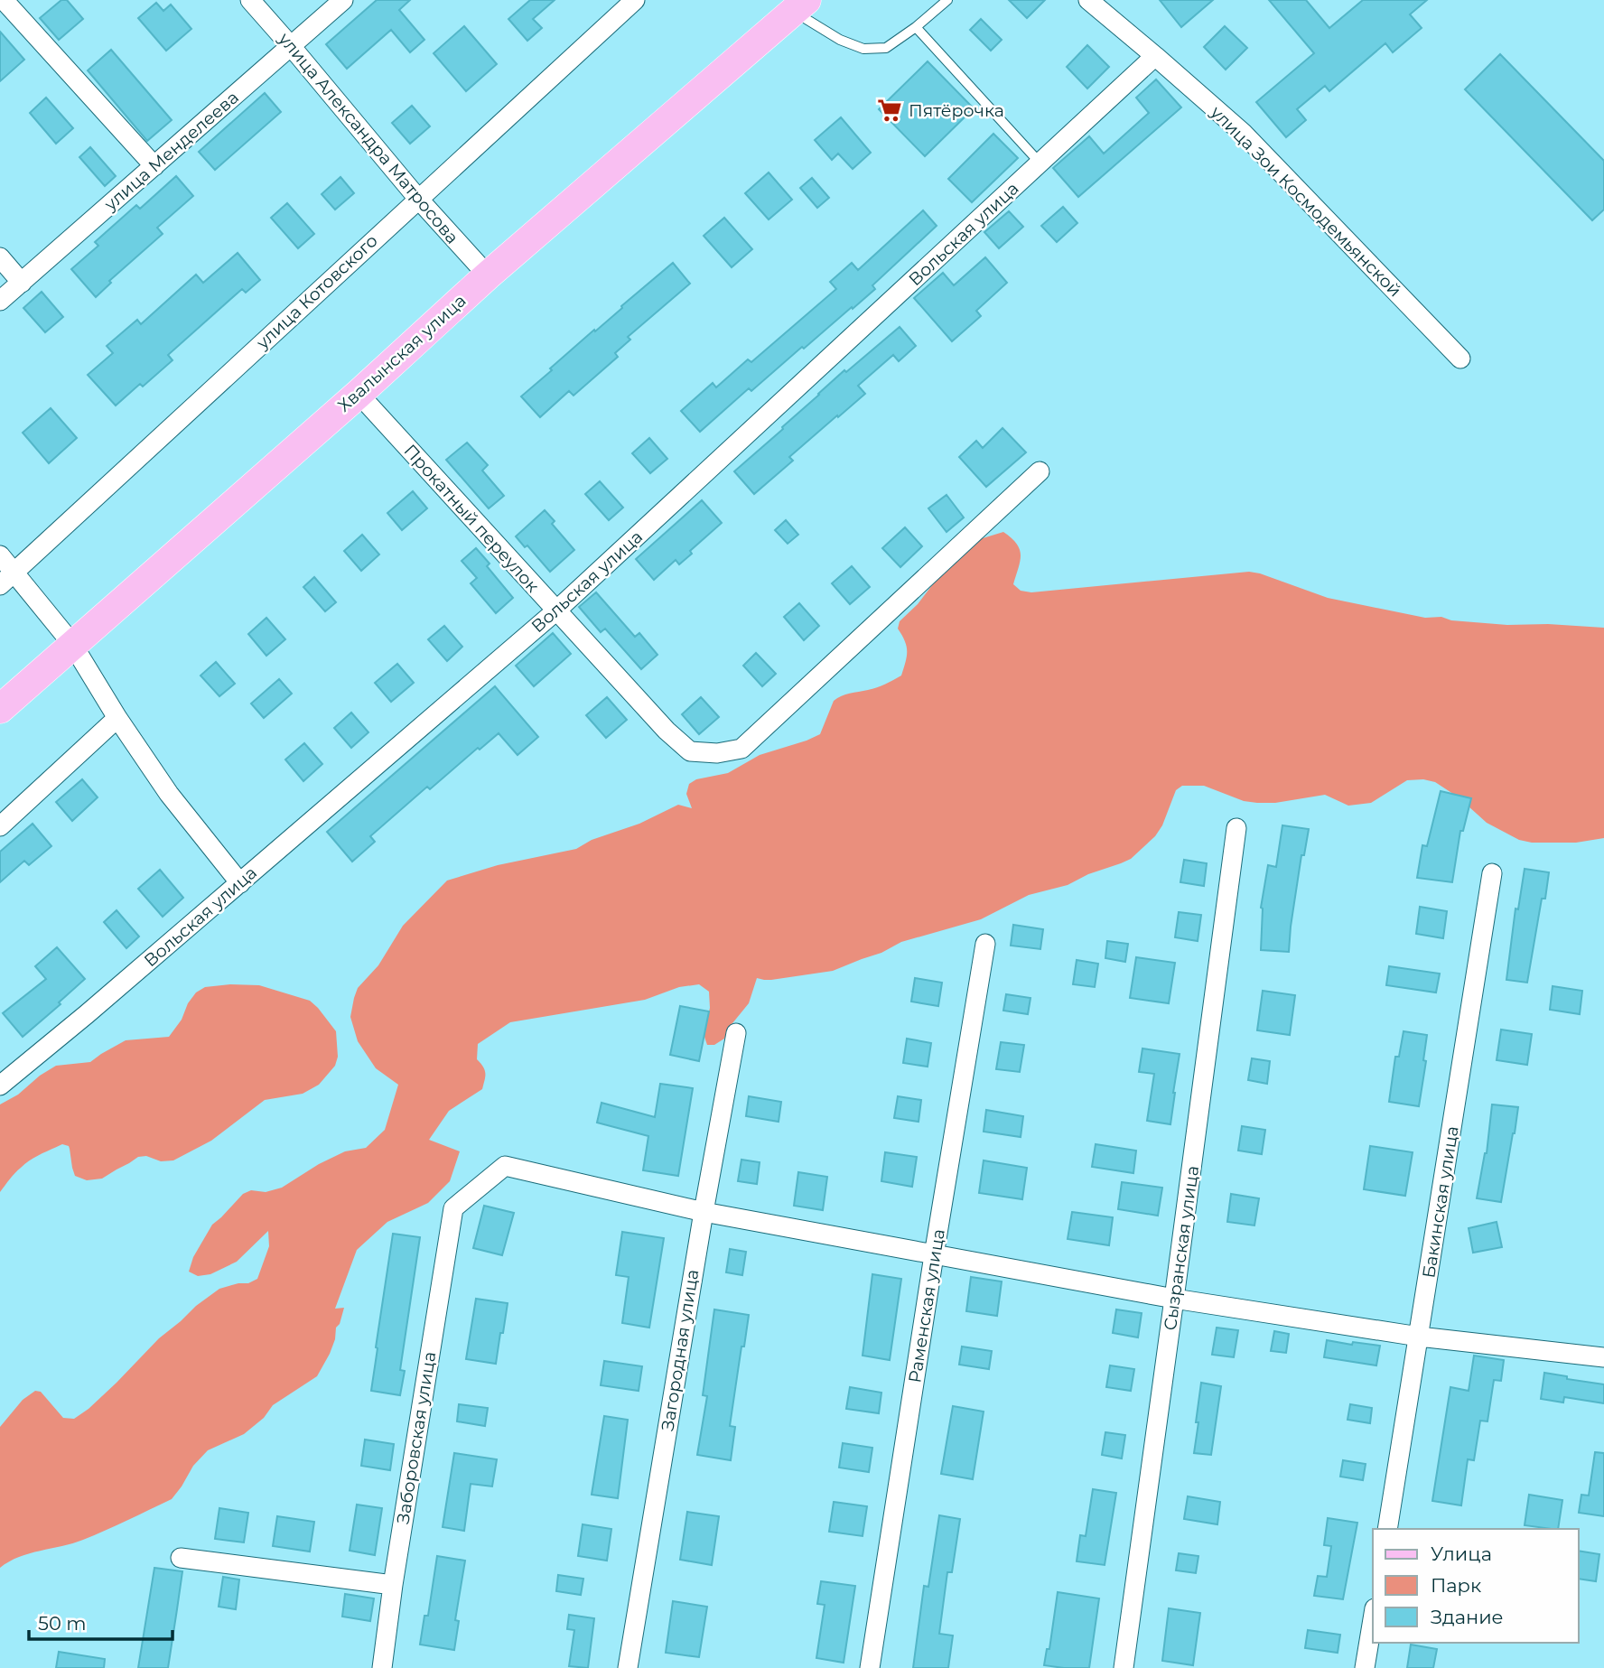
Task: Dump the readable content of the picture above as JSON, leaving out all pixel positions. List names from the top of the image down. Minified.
{"streets":{"main road":["Хвалынская улица"],"street":["улица Александра Матросова","улица Менделеева","улица Зои Космодемьянской","Вольская улица","улица Котовского","Прокатный переулок","Бакинская улица","Сызранская улица","Раменская улица","Загородная улица","Заборовская улица"]},"crossings":[["улица Александра Матросова","улица Менделеева"],["улица Александра Матросова","улица Котовского"],["улица Александра Матросова","Хвалынская улица"],["улица Зои Космодемьянской","Вольская улица"],["Вольская улица","Прокатный переулок"],["Хвалынская улица","Прокатный переулок"],["Загородная улица","Заборовская улица"]],"places":{"supermarket":["Пятёрочка"]},"legend":["Улица","Парк","Здание"],"scale_bar":"50 m"}
